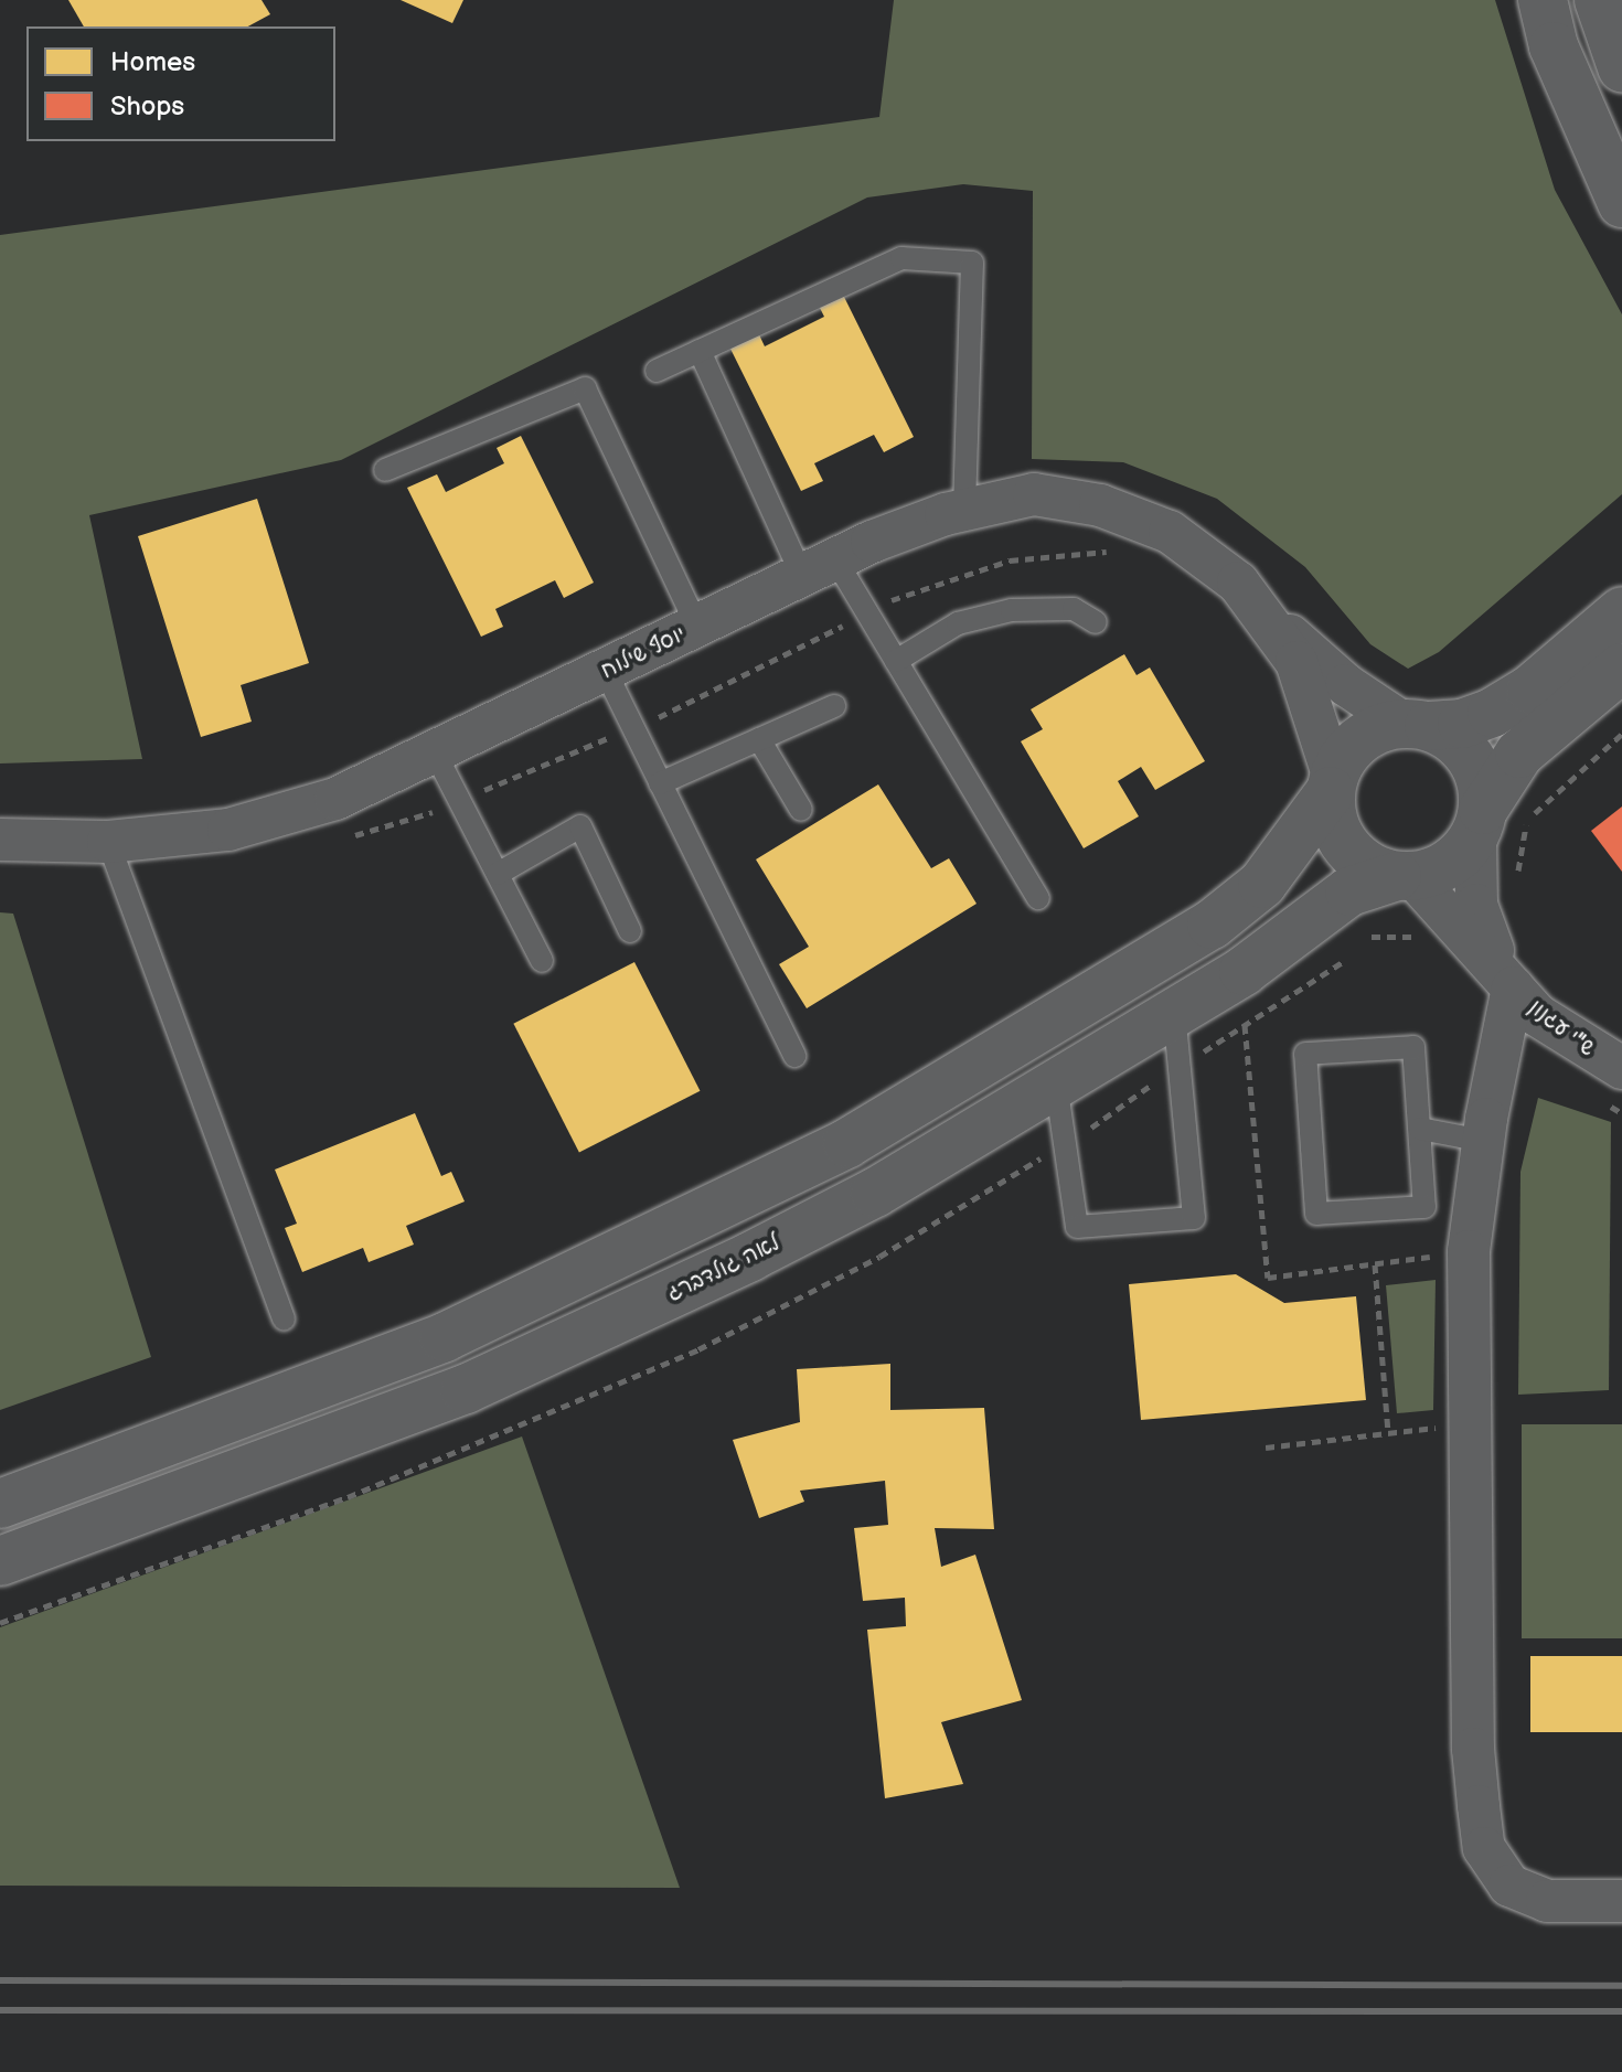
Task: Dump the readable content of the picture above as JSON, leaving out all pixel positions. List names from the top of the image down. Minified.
{"streets":{"street":["יוסף שילוח","ש\"י עגנון","לאה גולדברג"]},"crossings":[["ש\"י עגנון","לאה גולדברג"]],"legend":["Homes","Shops"]}
